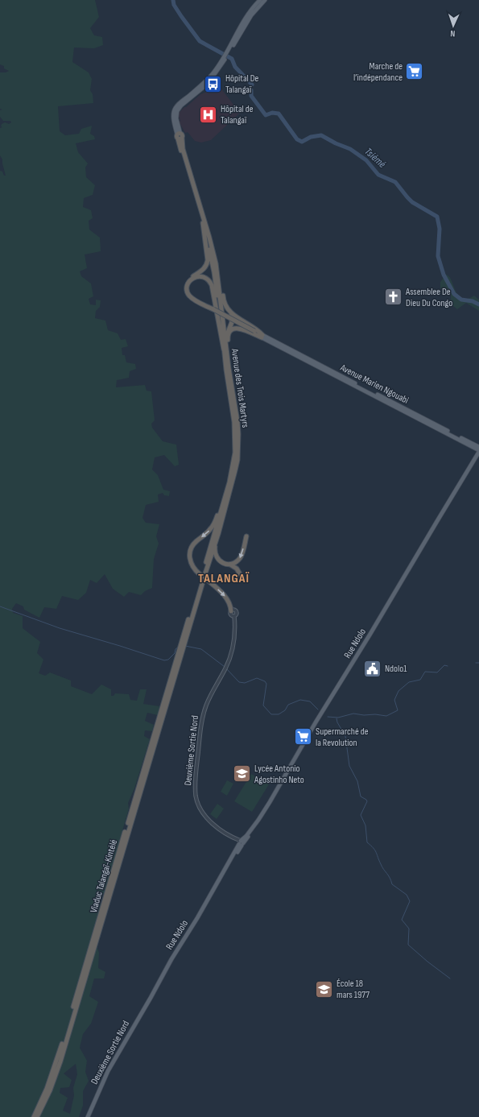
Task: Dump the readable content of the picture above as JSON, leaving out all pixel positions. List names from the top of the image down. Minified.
{"streets":{"highway":["Avenue des Trois Martyrs","Viaduc Talangaï-Kintélé"],"main road":["Avenue Marien Ngouabi","Rue Ndolo","Deuxième Sortie Nord"]},"crossings":[["Avenue des Trois Martyrs","Viaduc Talangaï-Kintélé"],["Rue Ndolo","Deuxième Sortie Nord"]],"districts":["TALANGAÏ"],"water":["Tsiémé"],"places":{"supermarket":["Marche de l’indépendance","Supermarché de la Revolution"],"bus stop":["Hôpital De Talangaï"],"hospital":["Hôpital de Talangaï"],"church":["Assemblee De Dieu Du Congo"],"public building":["Ndolo1"],"school or university":["Lycée Antonio Agostinho Neto","École 18 mars 1977"]},"north":"bottom"}
